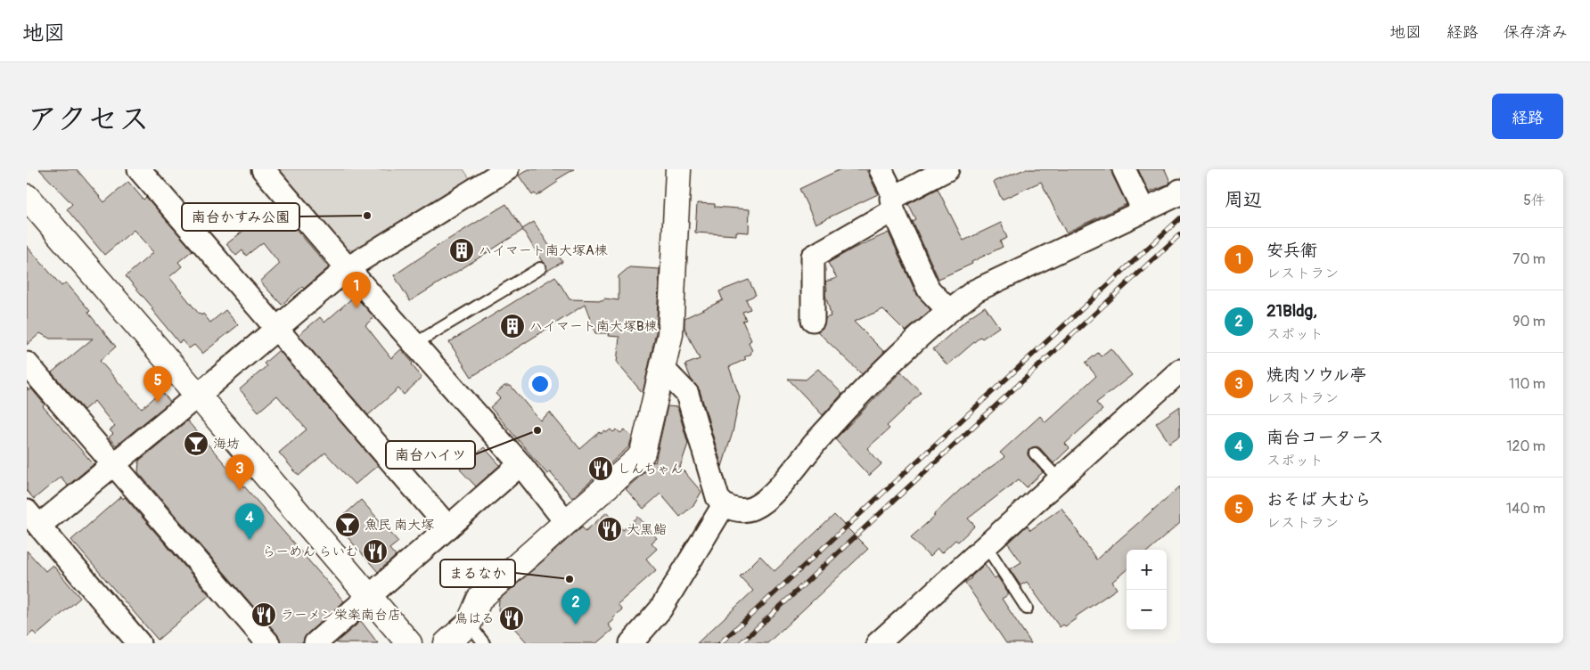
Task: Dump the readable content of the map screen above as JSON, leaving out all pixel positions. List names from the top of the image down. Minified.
{"places":{"other":["南台かすみ公園","南台ハイツ","まるなか"],"building":["ハイマート南大塚A棟","ハイマート南大塚B棟"],"bar":["海坊","魚民 南大塚"],"restaurant":["しんちゃん","大黒鮨","らーめん らいむ","ラーメン栄楽南台店","鳥はる"]},"page":{"header":"地図","nav":["地図","経路","保存済み"],"title":"アクセス","buttons":"経路","heading":["周辺","5件"],"list":[{"mark":"1","name":"安兵衛","note":"レストラン","value":"70 m"},{"mark":"2","name":"21Bldg,","note":"スポット","value":"90 m"},{"mark":"3","name":"焼肉ソウル亭","note":"レストラン","value":"110 m"},{"mark":"4","name":"南台コータース","note":"スポット","value":"120 m"},{"mark":"5","name":"おそば 大むら","note":"レストラン","value":"140 m"}],"pins":["1","5","3","4","2"],"map_buttons":["+","−"]}}
